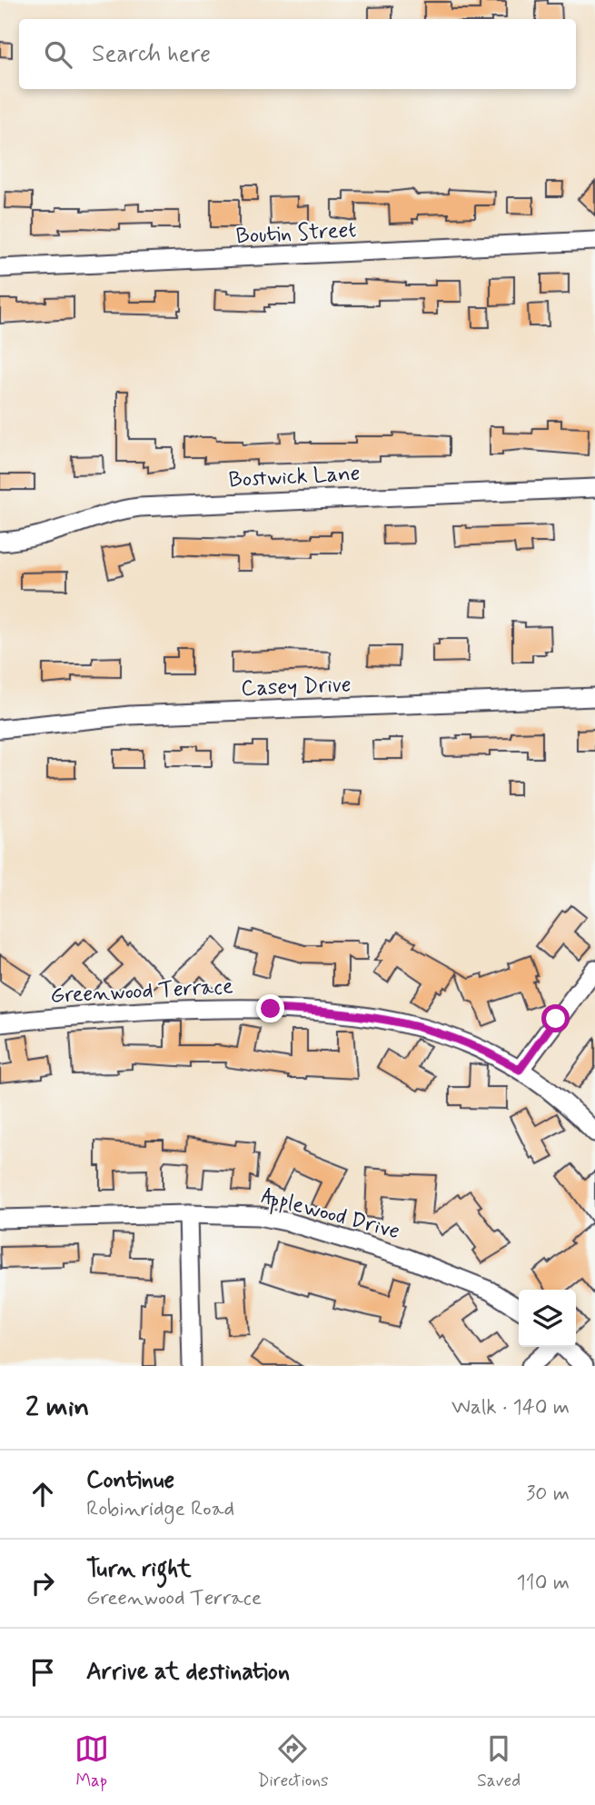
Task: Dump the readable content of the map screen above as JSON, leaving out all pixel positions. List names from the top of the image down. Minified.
{"streets":{"street":["Boutin Street","Bostwick Lane","Casey Drive","Greenwood Terrace","Applewood Drive"]},"page":{"search":"Search here","heading":["2 min","Walk · 140 m"],"list":[["Continue","Robinridge Road","30 m"],["Turn right","Greenwood Terrace","110 m"],"Arrive at destination"],"nav":["Map","Directions","Saved"]}}
